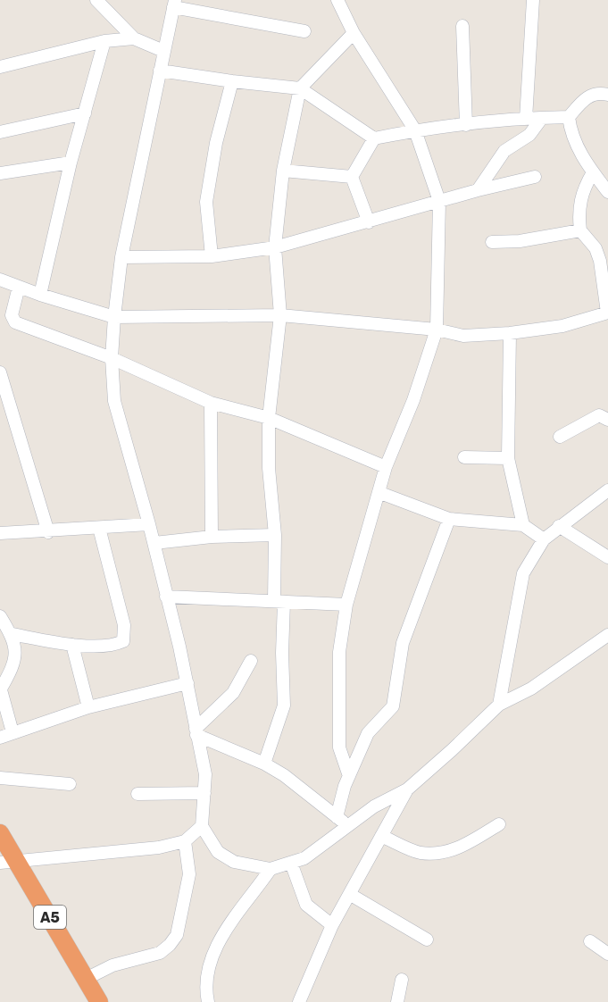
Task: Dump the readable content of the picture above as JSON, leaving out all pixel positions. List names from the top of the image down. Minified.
{"streets":{"highway":["A5"]}}
